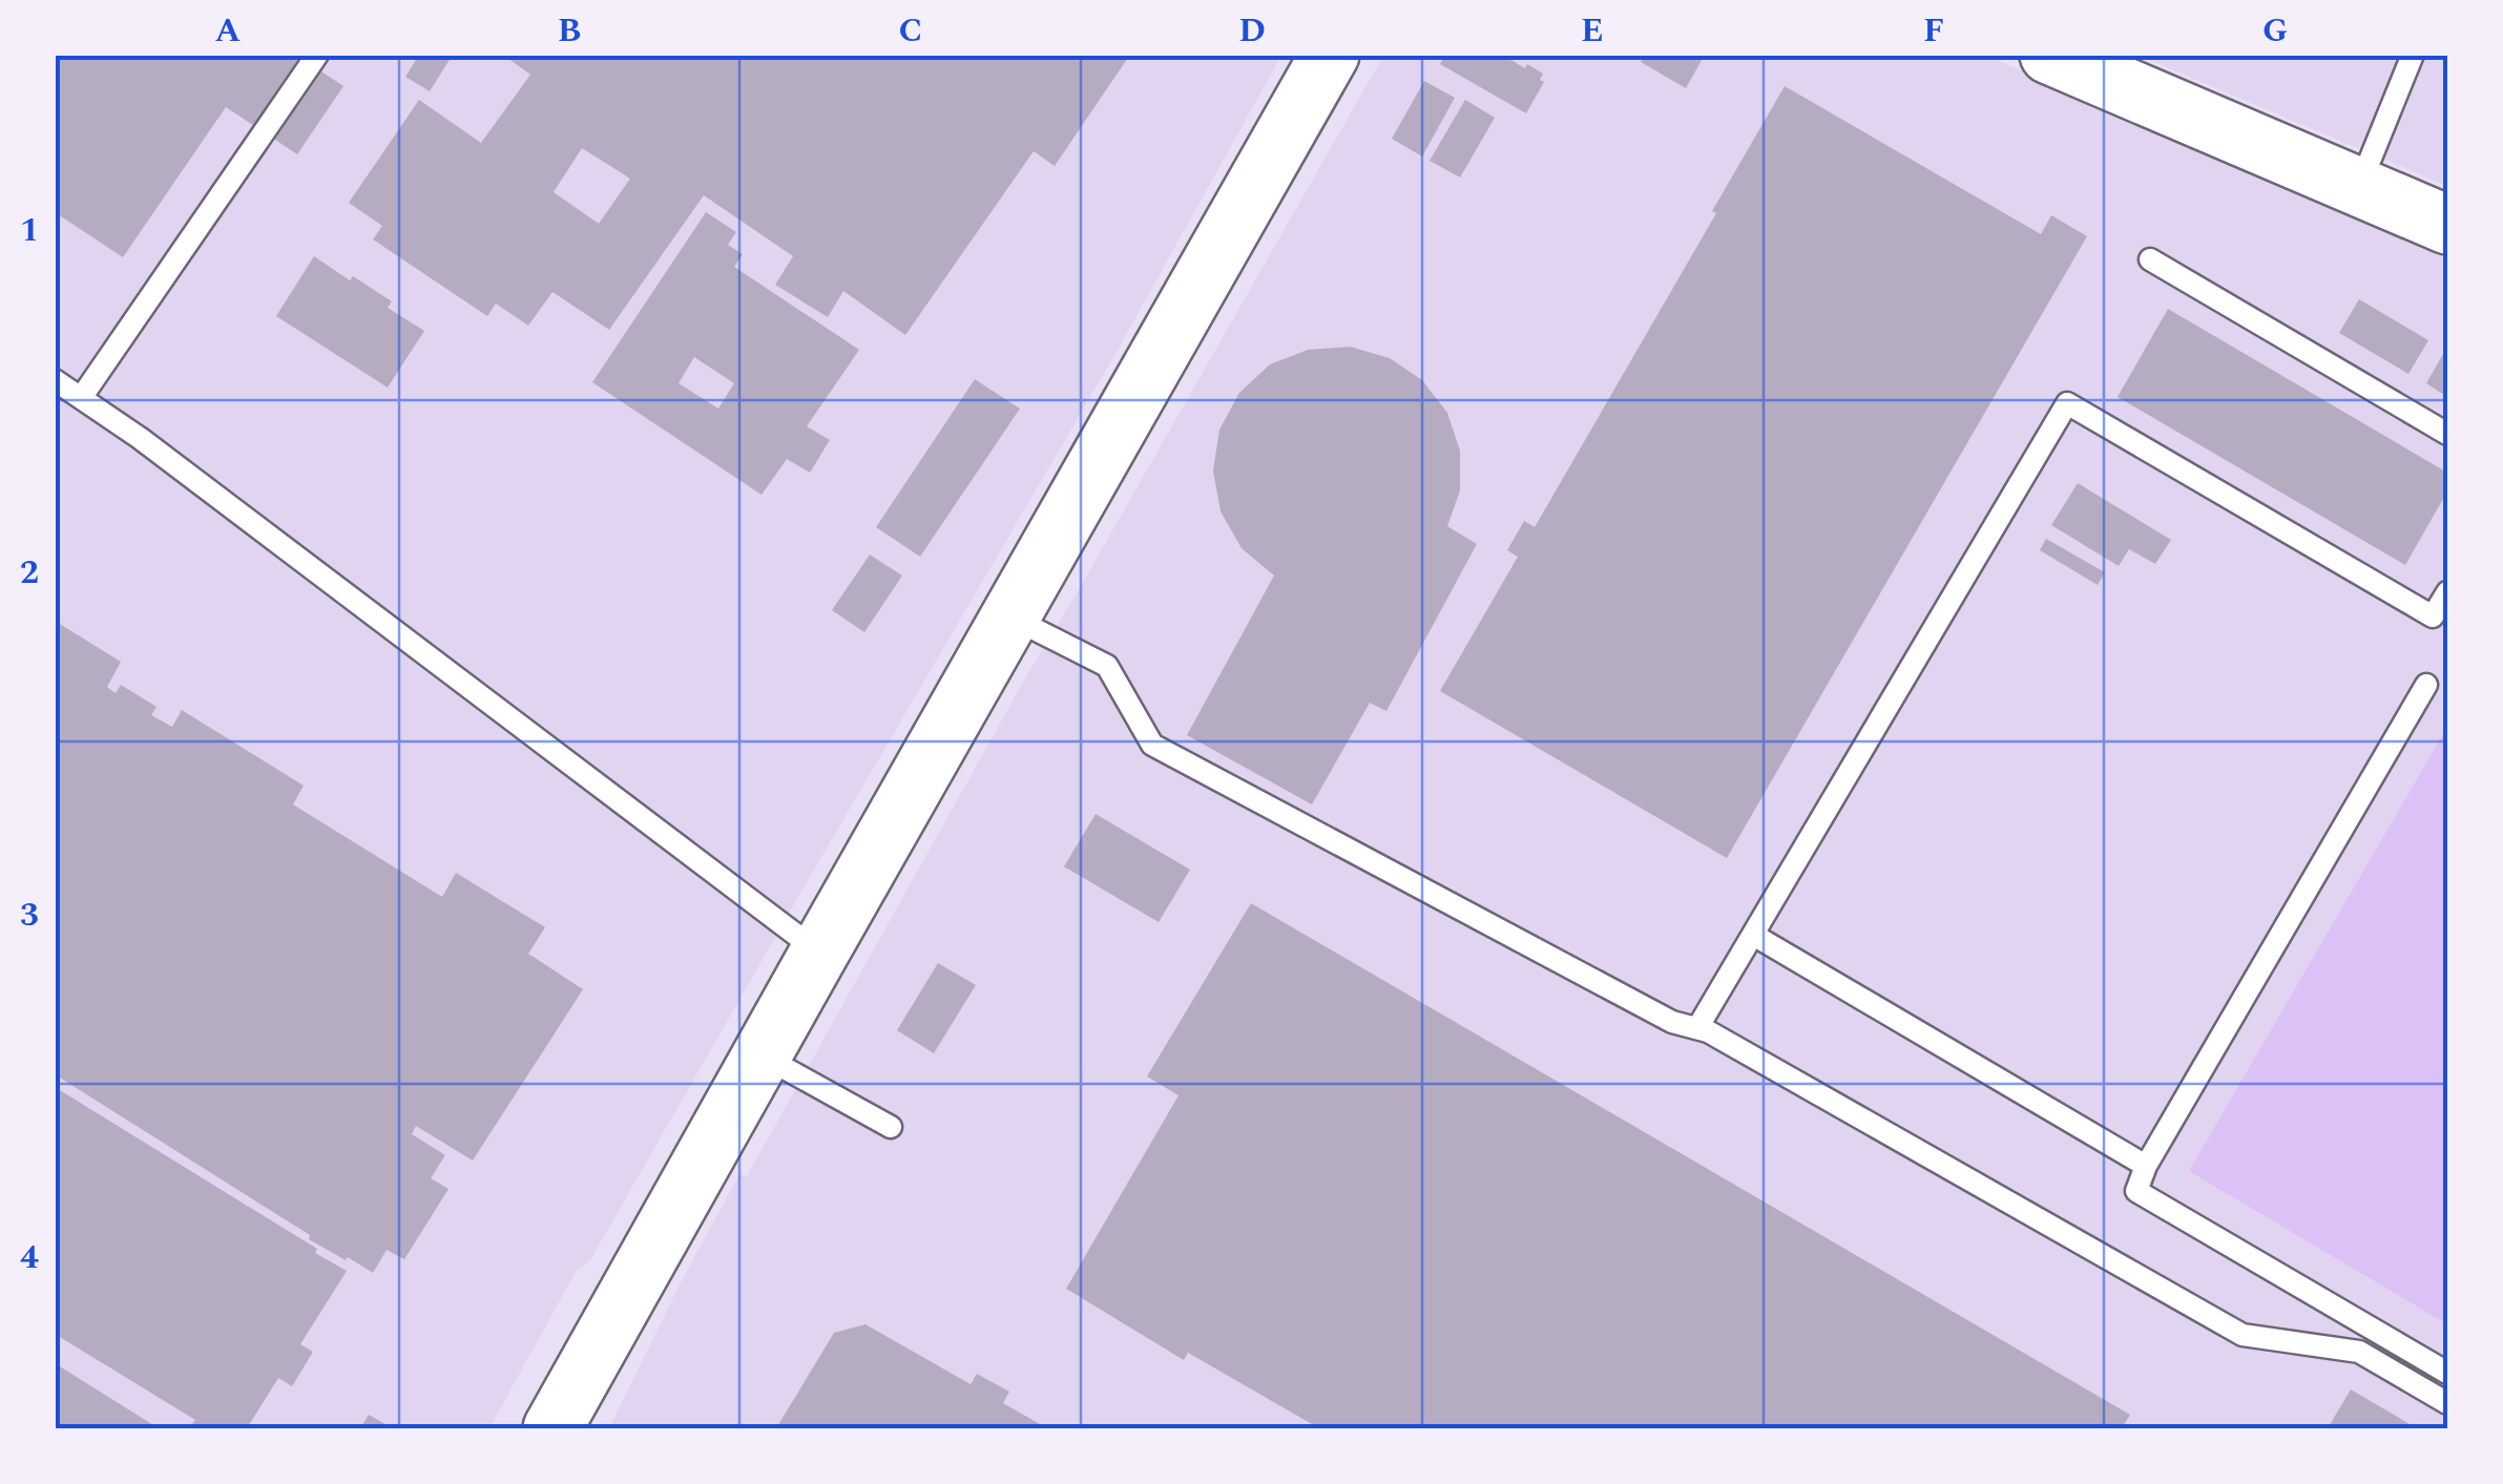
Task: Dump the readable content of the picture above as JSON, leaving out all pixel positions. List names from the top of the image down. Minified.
{"grid":{"columns":["A","B","C","D","E","F","G"],"rows":["1","2","3","4"]}}
